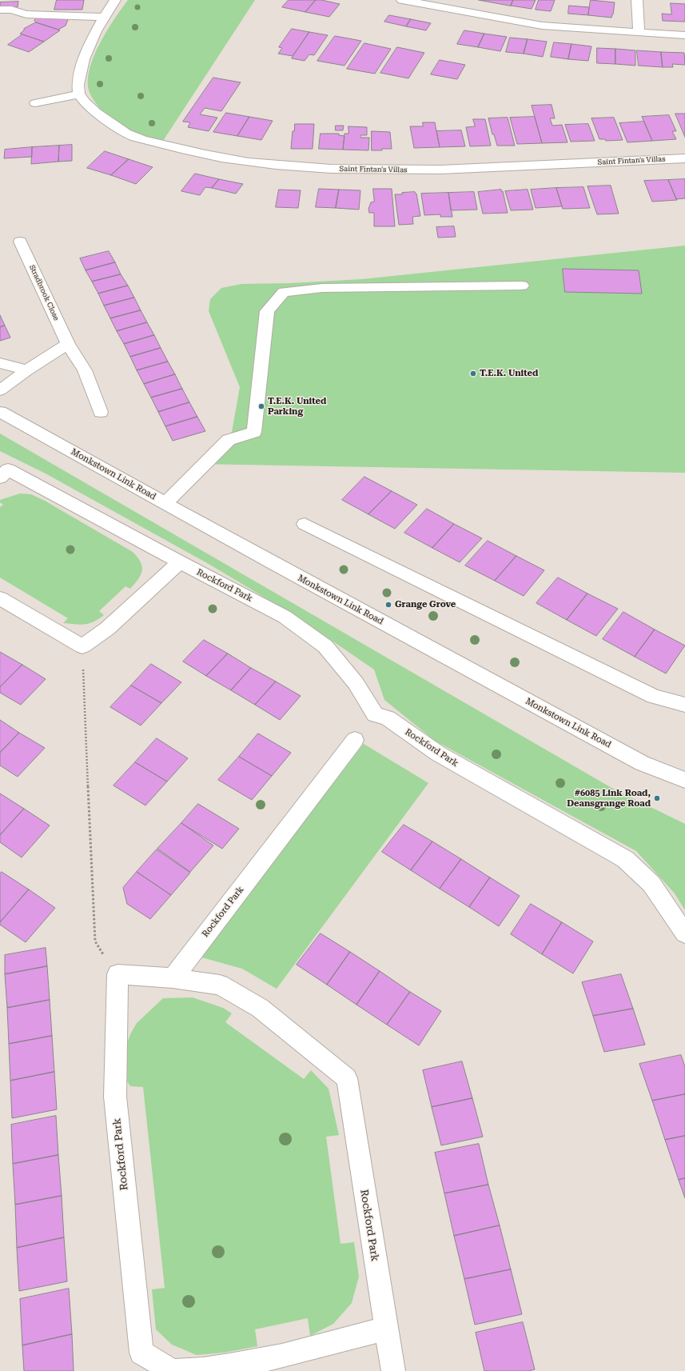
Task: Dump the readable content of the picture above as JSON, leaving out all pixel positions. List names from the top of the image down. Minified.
{"streets":{"street":["Saint Fintan's Villas","Stradbrook Close","Monkstown Link Road","Rockford Park"]},"places":["T.E.K. United","T.E.K. United Parking","Grange Grove","#6085 Link Road, Deansgrange Road"]}
